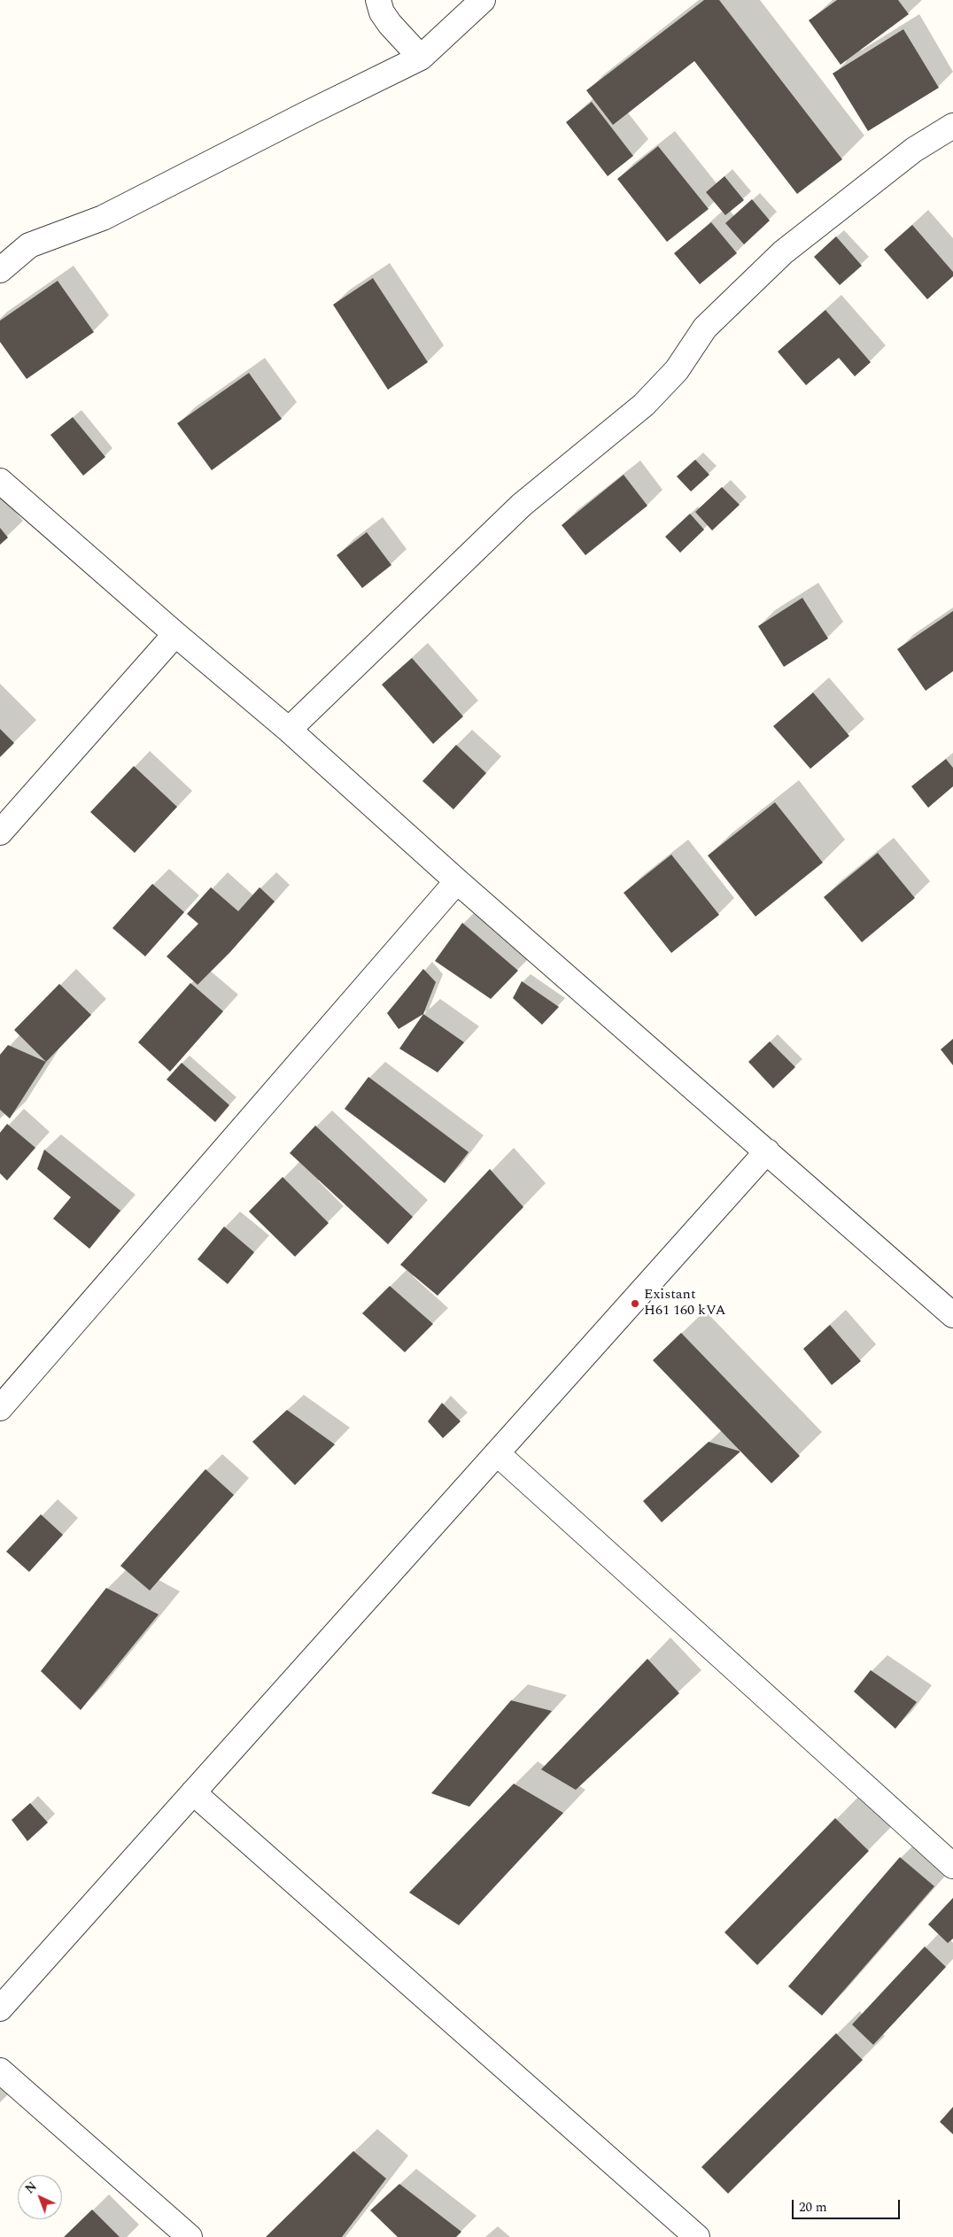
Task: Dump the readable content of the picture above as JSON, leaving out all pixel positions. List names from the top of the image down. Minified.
{"places":["Existant H61 160 kVA"],"scale_bar":"20 m","north":"top left"}
